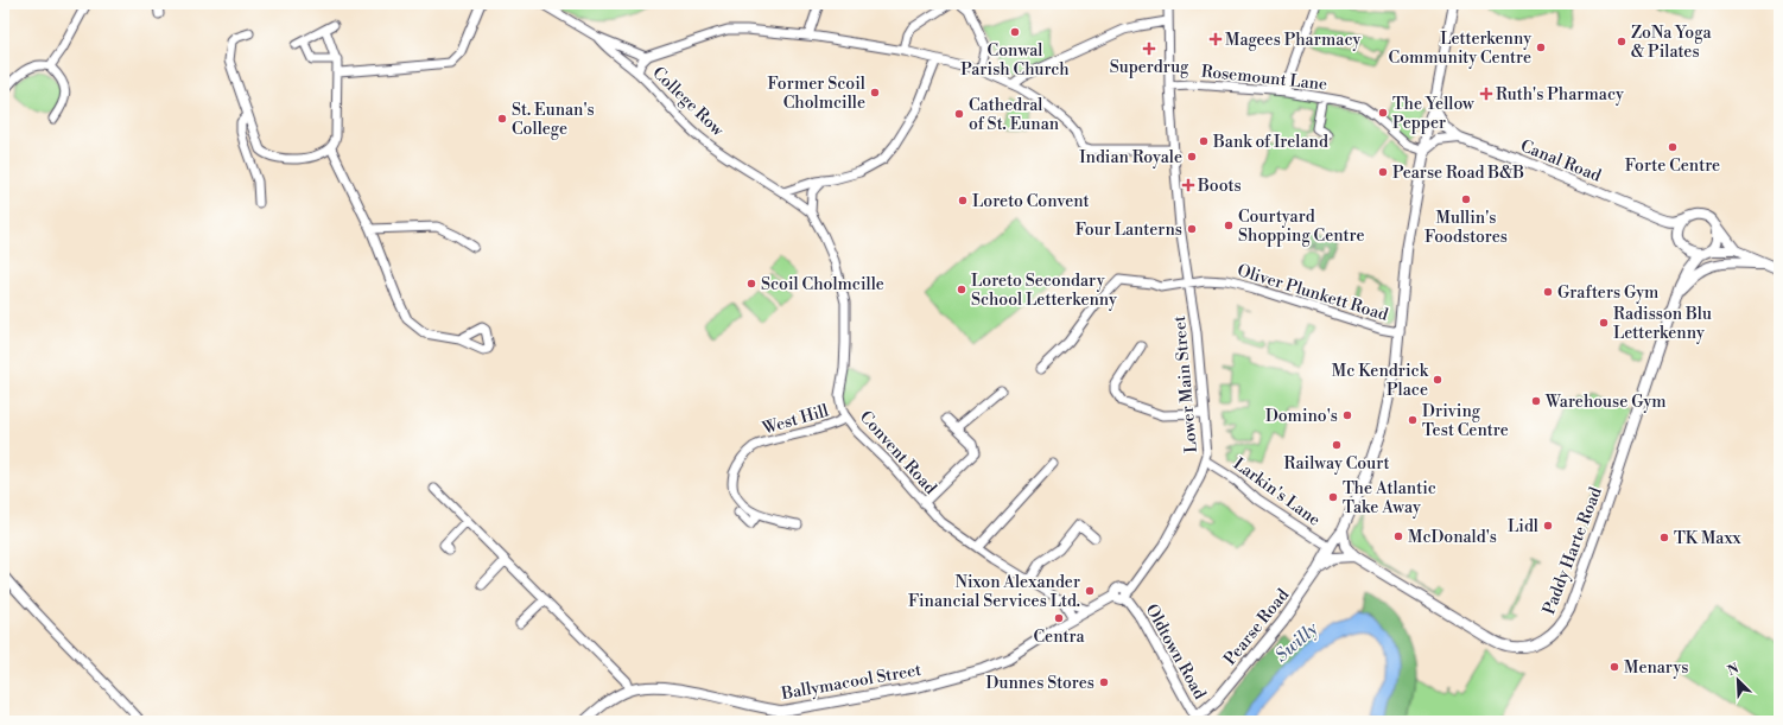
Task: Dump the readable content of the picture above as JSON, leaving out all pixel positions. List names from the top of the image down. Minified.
{"streets":{"main road":["Canal Road","Paddy Harte Road","Pearse Road","Oldtown Road","Ballymacool Street"],"street":["Rosemount Lane","College Row","Oliver Plunkett Road","Lower Main Street","West Hill","Convent Road","Larkin's Lane"]},"crossings":[["Rosemount Lane","Lower Main Street"],["Rosemount Lane","Pearse Road"],["College Row","Convent Road"],["Canal Road","Paddy Harte Road"],["Canal Road","Pearse Road"],["Oliver Plunkett Road","Lower Main Street"],["Oliver Plunkett Road","Pearse Road"],["Lower Main Street","Larkin's Lane"],["Lower Main Street","Oldtown Road"],["Lower Main Street","Ballymacool Street"],["West Hill","Convent Road"],["Larkin's Lane","Pearse Road"],["Pearse Road","Oldtown Road"],["Oldtown Road","Ballymacool Street"]],"water":["Swilly"],"places":{"other":["Conwal Parish Church","ZoNa Yoga & Pilates","Letterkenny Community Centre","Former Scoil Cholmcille","The Yellow Pepper","Cathedral of St. Eunan","St. Eunan's College","Bank of Ireland","Forte Centre","Indian Royale","Pearse Road B&B","Mullin's Foodstores","Loreto Convent","Courtyard Shopping Centre","Four Lanterns","Scoil Cholmcille","Loreto Secondary School Letterkenny","Grafters Gym","Radisson Blu Letterkenny","Mc Kendrick Place","Warehouse Gym","Domino's","Driving Test Centre","Railway Court","The Atlantic Take Away","Lidl","McDonald's","TK Maxx","Nixon Alexander Financial Services Ltd.","Centra","Menarys","Dunnes Stores"],"health":["Magees Pharmacy","Superdrug","Ruth's Pharmacy","Boots"]},"north":"top left"}
